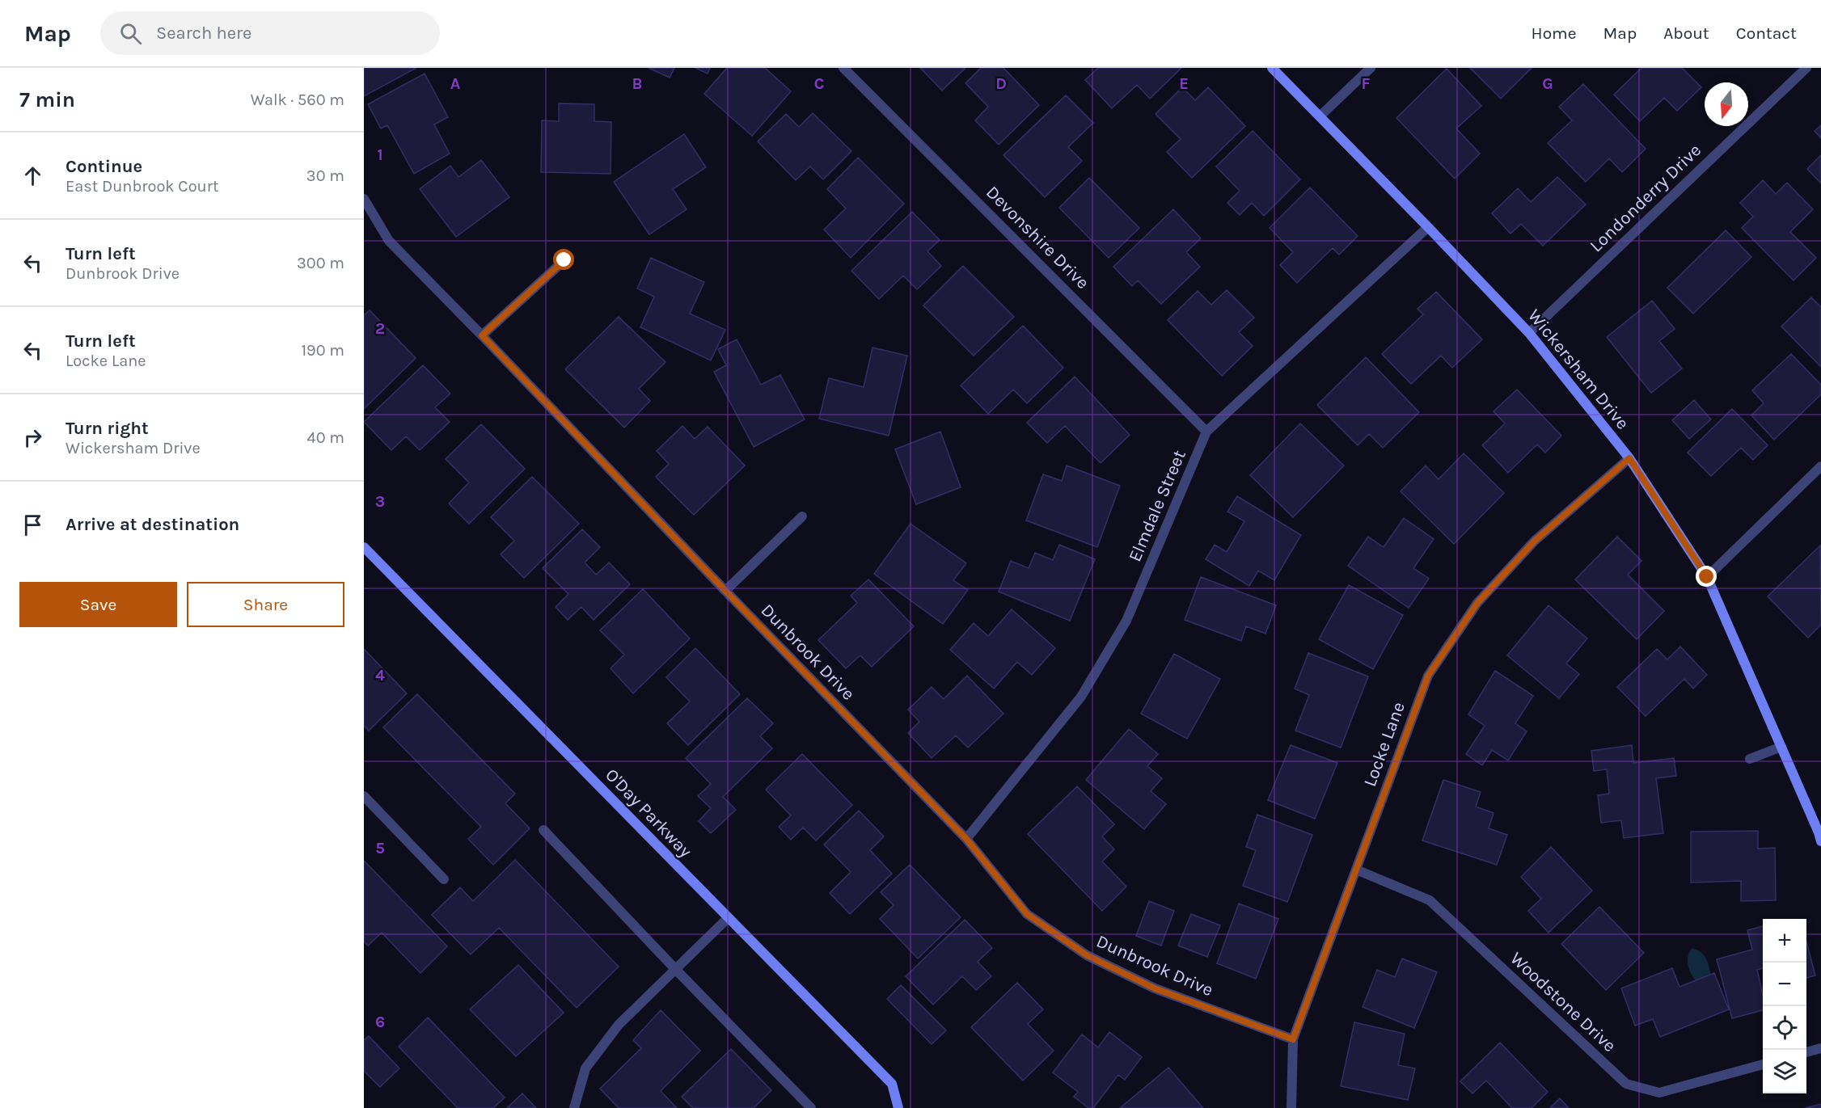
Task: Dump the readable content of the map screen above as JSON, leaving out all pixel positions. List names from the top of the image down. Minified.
{"streets":{"street":["Londonderry Drive","Devonshire Drive","Wickersham Drive","Elmdale Street","Dunbrook Drive","Locke Lane","O'Day Parkway","Woodstone Drive"]},"crossings":[["Londonderry Drive","Wickersham Drive"],["Devonshire Drive","Elmdale Street"],["Wickersham Drive","Elmdale Street"],["Wickersham Drive","Locke Lane"],["Elmdale Street","Dunbrook Drive"],["Dunbrook Drive","Locke Lane"],["Locke Lane","Woodstone Drive"]],"north":"bottom","page":{"header":"Map","search":"Search here","nav":["Home","Map","About","Contact"],"heading":["7 min","Walk · 560 m"],"list":[["Continue","East Dunbrook Court","30 m"],["Turn left","Dunbrook Drive","300 m"],["Turn left","Locke Lane","190 m"],["Turn right","Wickersham Drive","40 m"],"Arrive at destination"],"buttons":["Save","Share"],"map_buttons":["+","−"]},"grid":{"columns":["A","B","C","D","E","F","G"],"rows":["1","2","3","4","5","6"]}}
